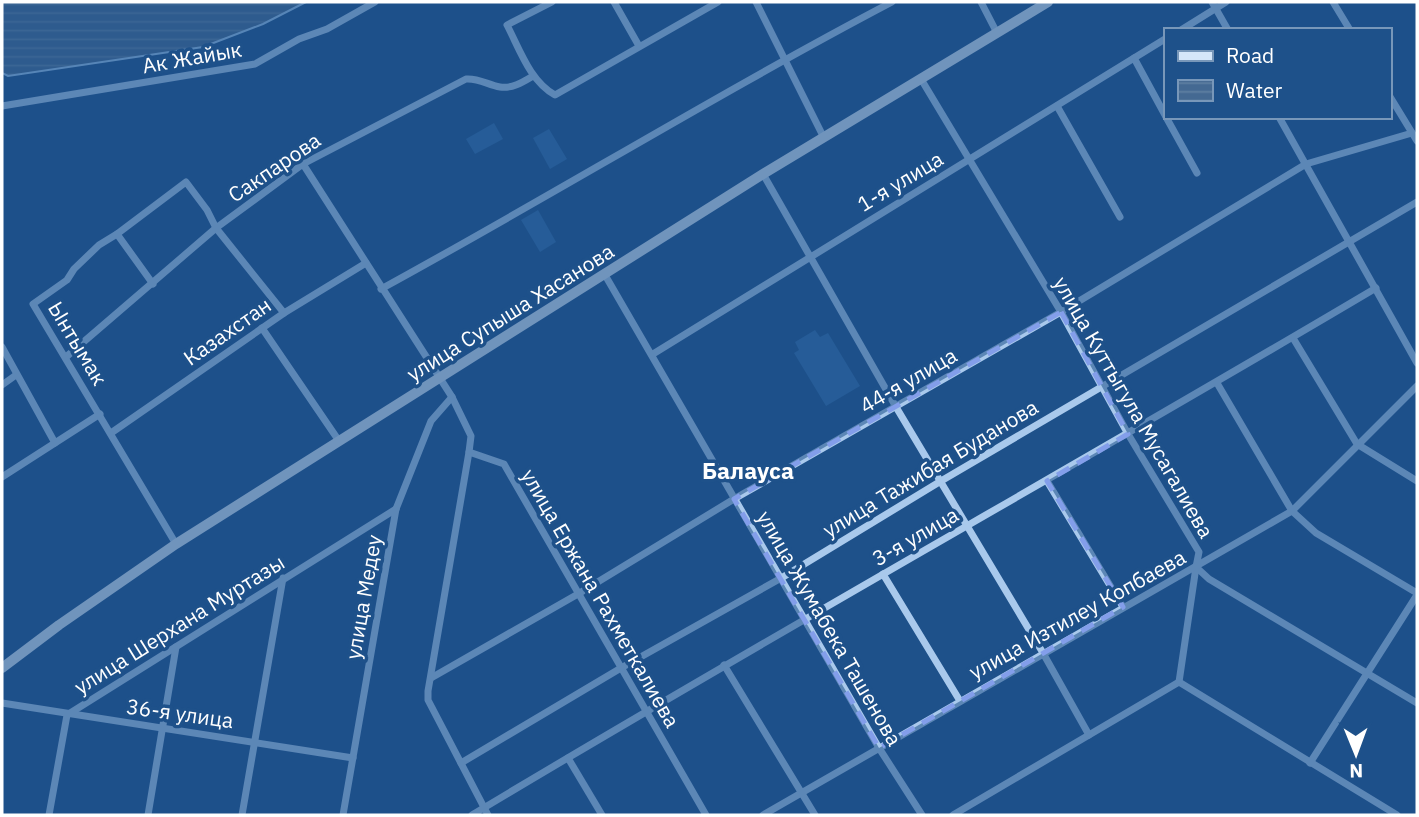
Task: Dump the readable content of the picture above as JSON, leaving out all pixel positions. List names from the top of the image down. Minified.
{"streets":{"street":["Ак Жайык","Сакпарова","1-я улица","улица Супыша Хасанова","Казахстан","Ынтымак","44-я улица","улица Куттыгула Мусагалиева","улица Тажибая Буданова","3-я улица","улица Медеу","улица Ержана Рахметкалиева","улица Изтилеу Копбаева","улица Шерхана Муртазы","улица Жумабека Ташенова","36-я улица"]},"crossings":[["Сакпарова","Ынтымак"],["1-я улица","улица Куттыгула Мусагалиева"],["1-я улица","улица Жумабека Ташенова"],["улица Супыша Хасанова","Ынтымак"],["улица Супыша Хасанова","улица Куттыгула Мусагалиева"],["улица Супыша Хасанова","улица Жумабека Ташенова"],["Казахстан","Ынтымак"],["44-я улица","улица Куттыгула Мусагалиева"],["44-я улица","улица Ержана Рахметкалиева"],["44-я улица","улица Жумабека Ташенова"],["улица Куттыгула Мусагалиева","улица Тажибая Буданова"],["улица Куттыгула Мусагалиева","3-я улица"],["улица Куттыгула Мусагалиева","улица Изтилеу Копбаева"],["улица Тажибая Буданова","улица Ержана Рахметкалиева"],["улица Тажибая Буданова","улица Жумабека Ташенова"],["3-я улица","улица Ержана Рахметкалиева"],["3-я улица","улица Жумабека Ташенова"],["улица Медеу","улица Шерхана Муртазы"],["улица Медеу","36-я улица"],["улица Изтилеу Копбаева","улица Жумабека Ташенова"],["улица Шерхана Муртазы","36-я улица"]],"districts":["Балауса"],"legend":["Road","Water"],"north":"bottom"}
